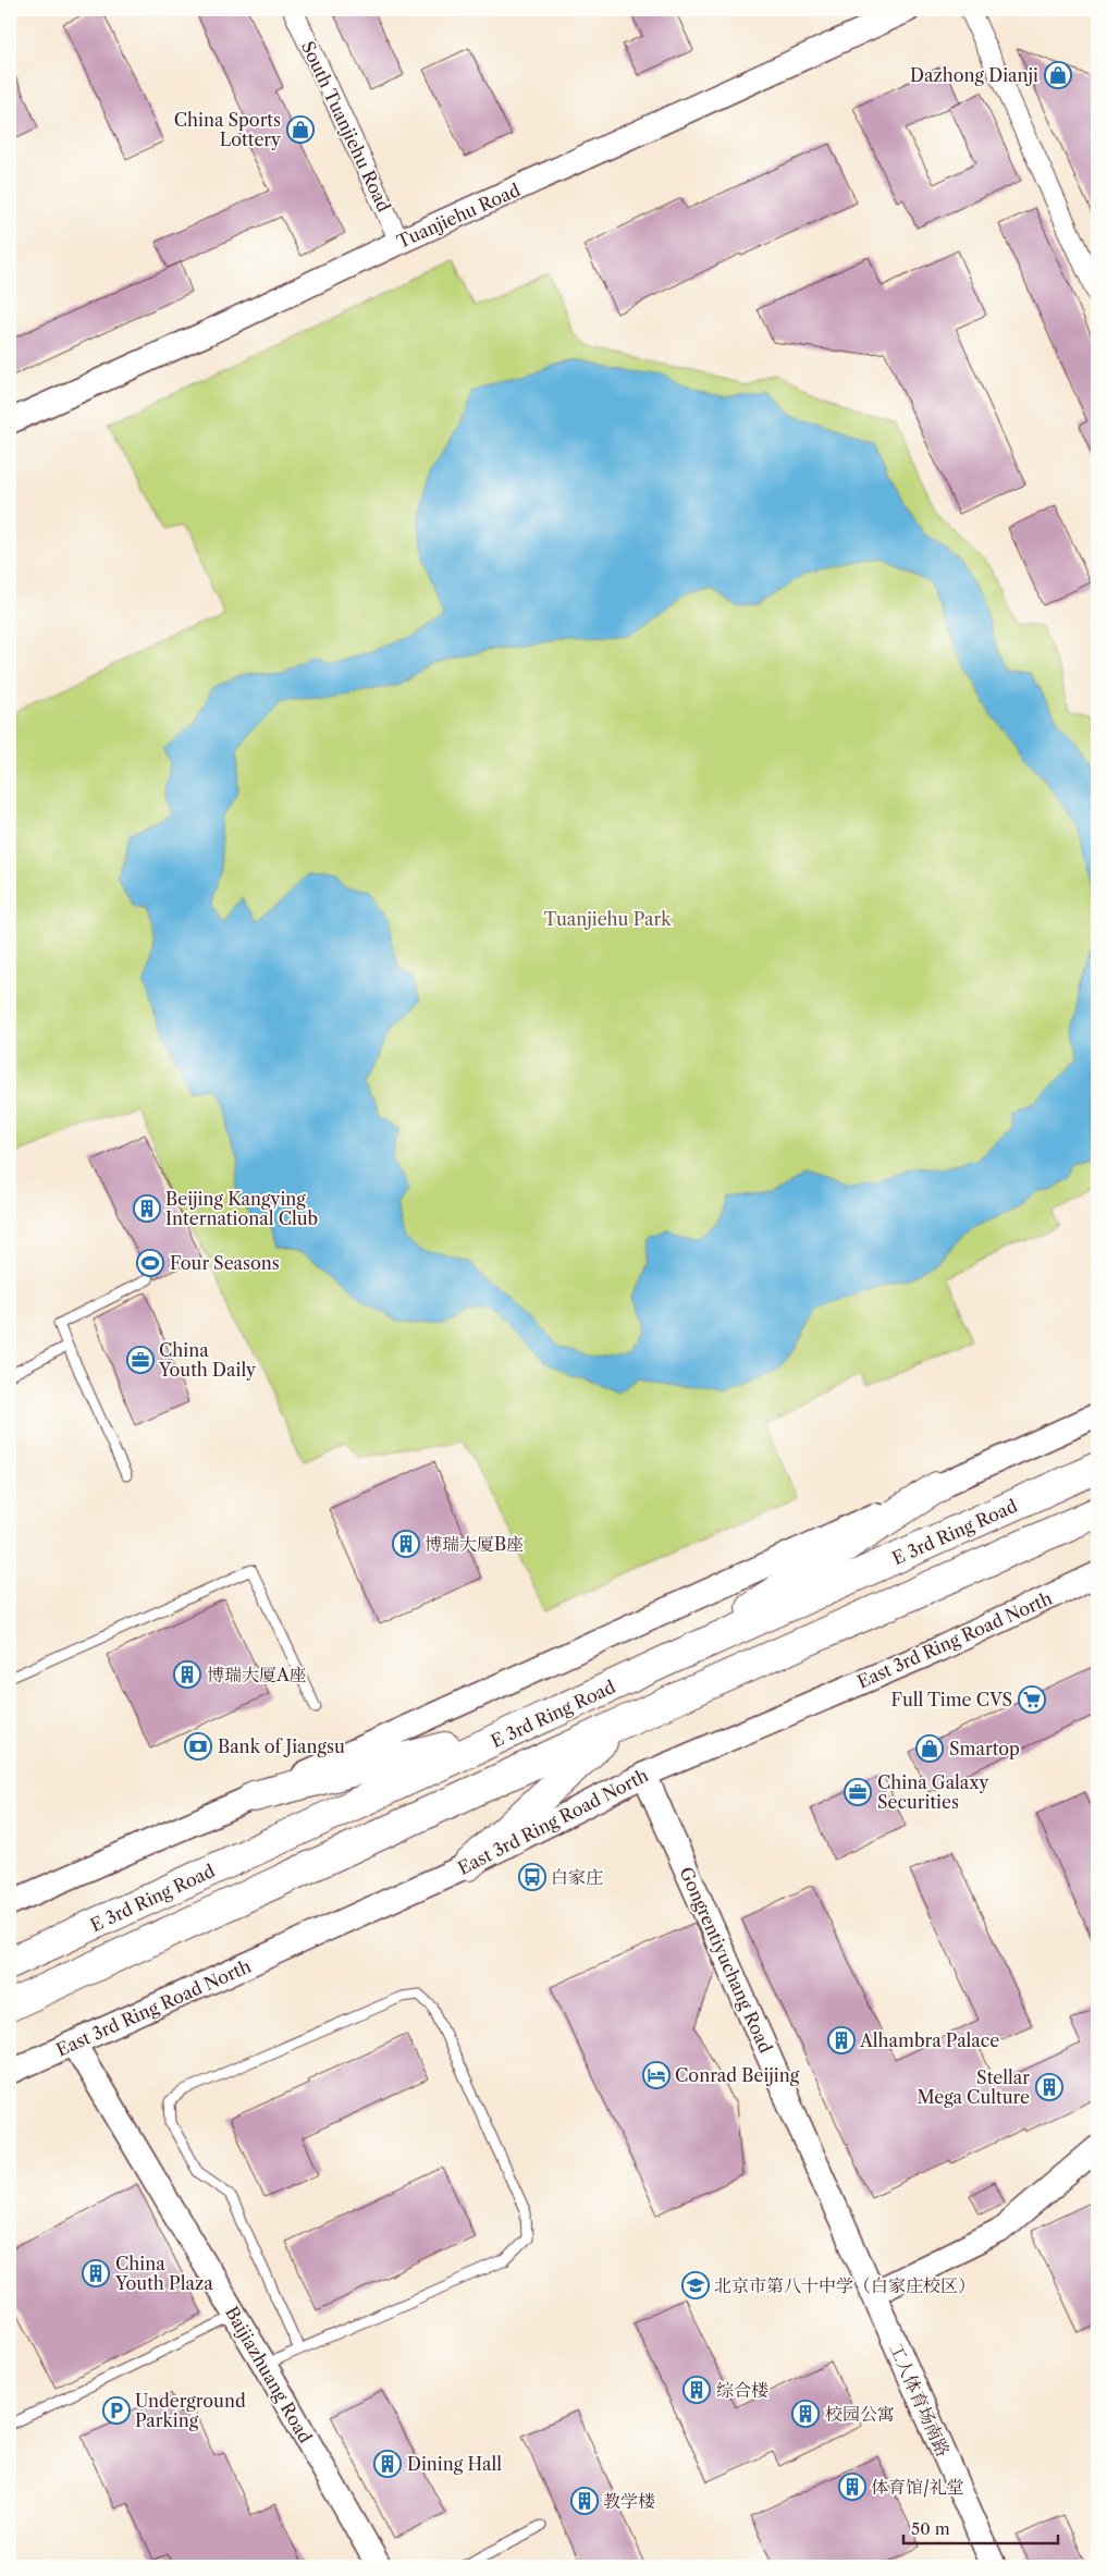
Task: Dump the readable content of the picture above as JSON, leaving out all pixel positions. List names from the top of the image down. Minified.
{"streets":{"highway":["E 3rd Ring Road"],"street":["South Tuanjiehu Road","Tuanjiehu Road","East 3rd Ring Road North","Gongrentiyuchang Road","Baijiazhuang Road","工人体育场南路"]},"crossings":[["South Tuanjiehu Road","Tuanjiehu Road"],["East 3rd Ring Road North","Gongrentiyuchang Road"],["East 3rd Ring Road North","Baijiazhuang Road"],["Gongrentiyuchang Road","工人体育场南路"]],"parks":["Tuanjiehu Park"],"places":{"shop":["Dazhong Dianji","China Sports Lottery","Smartop"],"building":["Beijing Kangying International Club","博瑞大厦B座","博瑞大厦A座","Alhambra Palace","Stellar Mega Culture","China Youth Plaza","综合楼","校园公寓","Dining Hall","体育馆/礼堂","教学楼"],"sports":["Four Seasons"],"office":["China Youth Daily","China Galaxy Securities"],"supermarket":["Full Time CVS"],"bank":["Bank of Jiangsu"],"bus stop":["白家庄"],"hotel":["Conrad Beijing"],"school or university":["北京市第八十中学（白家庄校区）"],"parking":["Underground Parking"]},"scale_bar":"50 m"}
